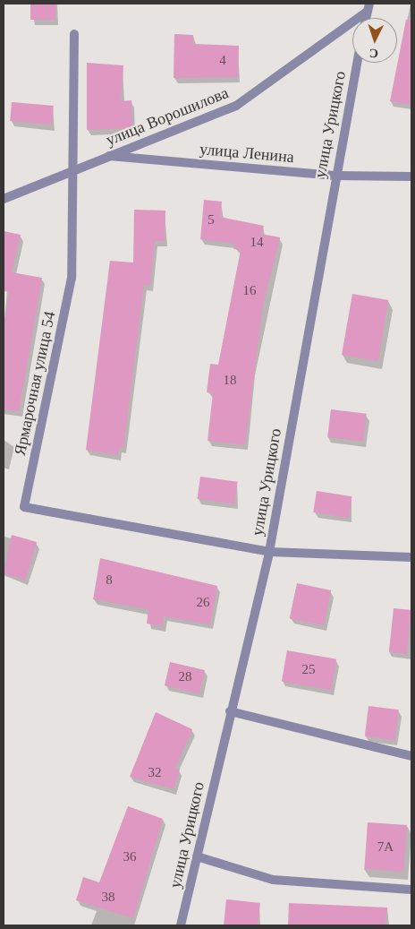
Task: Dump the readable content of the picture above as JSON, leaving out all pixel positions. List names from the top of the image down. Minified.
{"streets":{"street":["улица Ворошилова","улица Урицкого","улица Ленина","Ярмарочная улица 54"]},"crossings":[["улица Ворошилова","улица Ленина"],["улица Ворошилова","Ярмарочная улица 54"],["улица Урицкого","улица Ленина"],["улица Урицкого","Ярмарочная улица 54"]],"house_numbers":["4","5","14","16","18","8","26","25","28","32","7А","36","38"],"north":"bottom"}
